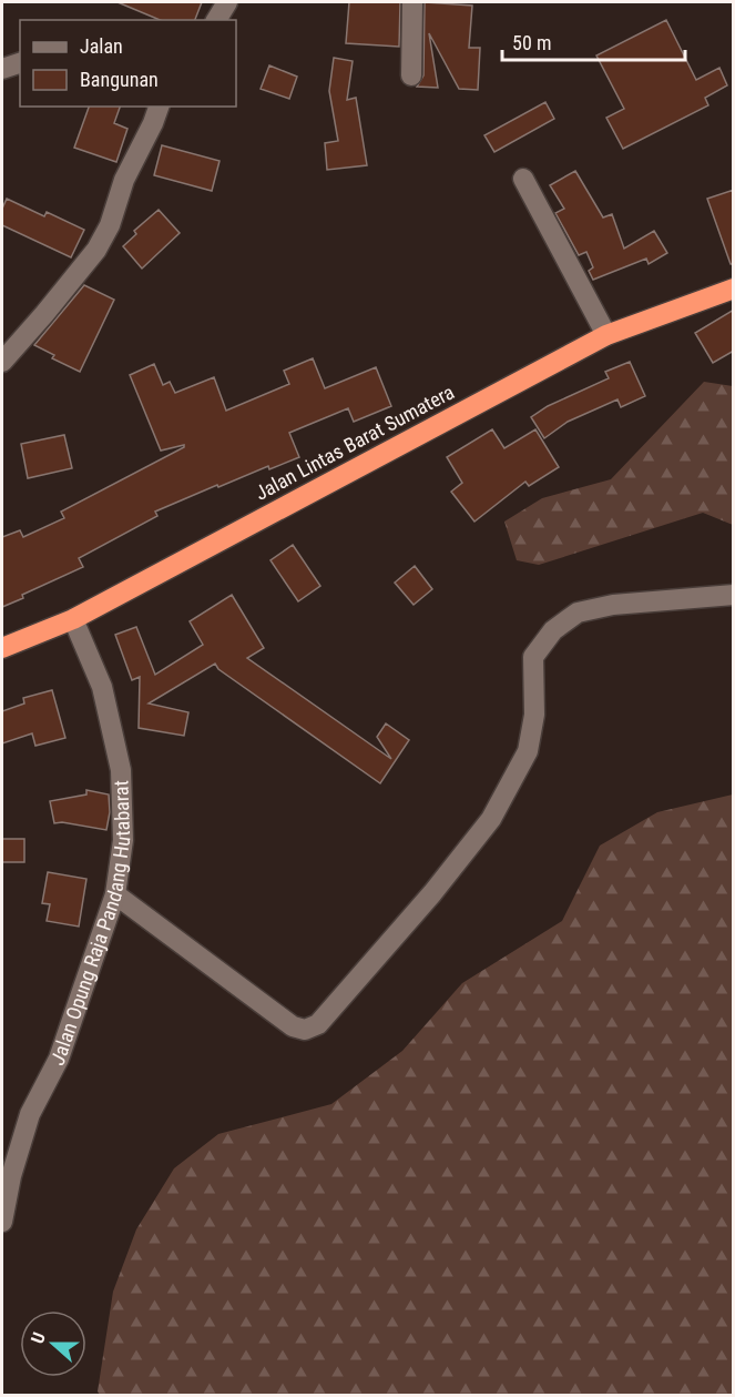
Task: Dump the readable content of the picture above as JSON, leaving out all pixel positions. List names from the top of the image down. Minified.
{"streets":{"highway":["Jalan Lintas Barat Sumatera"],"street":["Jalan Opung Raja Pandang Hutabarat"]},"crossings":[["Jalan Lintas Barat Sumatera","Jalan Opung Raja Pandang Hutabarat"]],"legend":["Jalan","Bangunan"],"scale_bar":"50 m","north":"left"}
